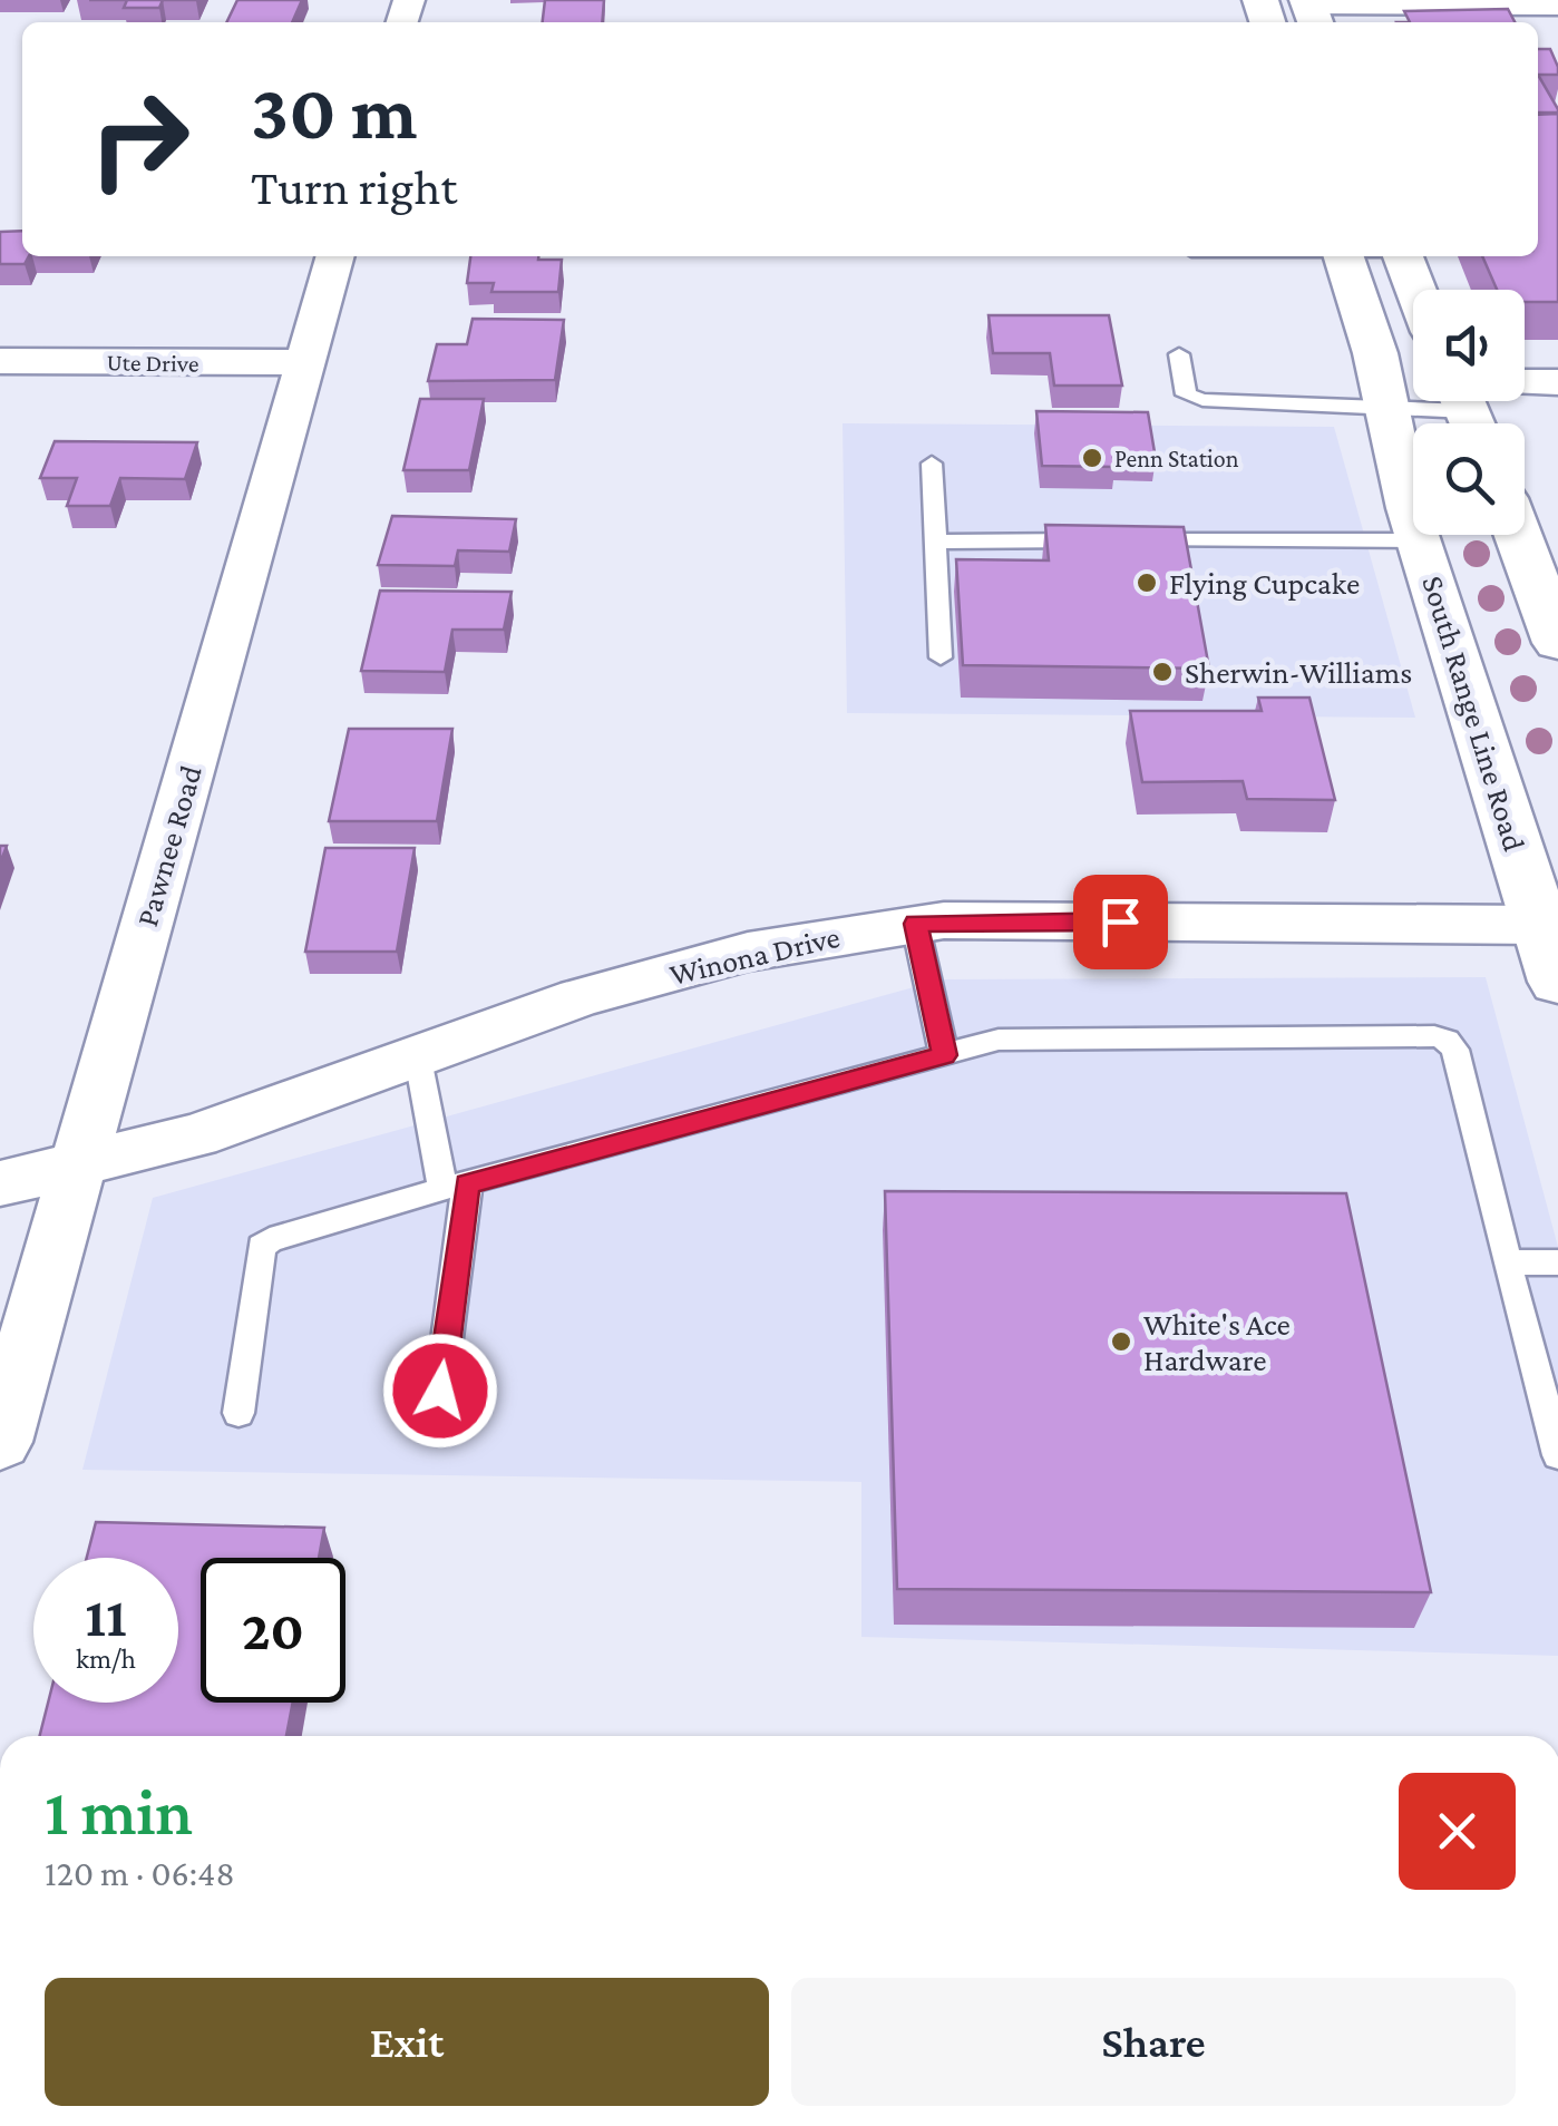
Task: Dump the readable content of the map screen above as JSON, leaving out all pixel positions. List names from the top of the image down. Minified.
{"streets":{"main road":["South Range Line Road"],"street":["Ute Drive","Pawnee Road","Winona Drive"]},"crossings":[["Ute Drive","Pawnee Road"],["South Range Line Road","Winona Drive"],["Pawnee Road","Winona Drive"]],"places":["Penn Station","Flying Cupcake","Sherwin-Williams","White's Ace Hardware"],"page":{"turn":["30 m","Turn right"],"speed":"11 km/h","limit":"20","heading":["1 min","120 m · 06:48"],"buttons":["Exit","Share"]}}
